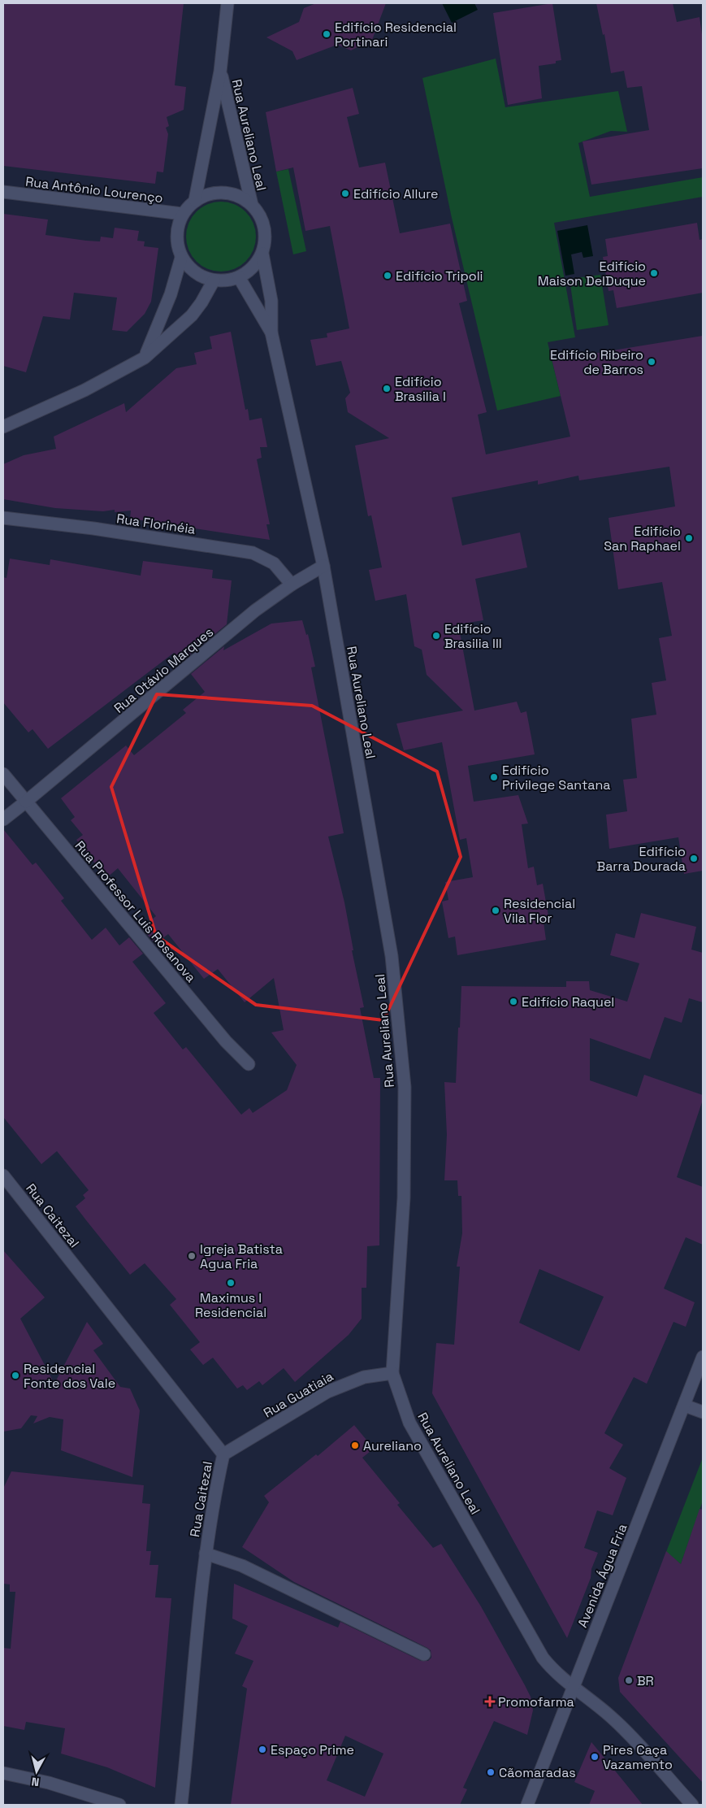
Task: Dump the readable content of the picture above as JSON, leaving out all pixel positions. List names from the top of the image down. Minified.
{"streets":{"street":["Rua Aureliano Leal","Rua Antônio Lourenço","Rua Florinéia","Rua Otávio Marques","Rua Professor Luís Rosanova","Rua Caitezal","Rua Guatiaia","Avenida Água Fria"]},"crossings":[["Rua Aureliano Leal","Rua Antônio Lourenço"],["Rua Aureliano Leal","Rua Otávio Marques"],["Rua Aureliano Leal","Rua Guatiaia"],["Rua Aureliano Leal","Avenida Água Fria"],["Rua Florinéia","Rua Otávio Marques"],["Rua Otávio Marques","Rua Professor Luís Rosanova"],["Rua Caitezal","Rua Guatiaia"]],"places":{"other":["Edifício Residencial Portinari","Edifício Allure","Edifício Maison DelDuque","Edifício Tripoli","Edifício Ribeiro de Barros","Edifício Brasilia I","Edifício San Raphael","Edifício Brasilia III","Edifício Privilege Santana","Edifício Barra Dourada","Residencial Vila Flor","Edifício Raquel","Igreja Batista Agua Fria","Maximus I Residencial","Residencial Fonte dos Vale","Aureliano","BR","Espaço Prime","Pires Caça Vazamento","Cãomaradas"],"health":["Promofarma"]},"north":"bottom"}
